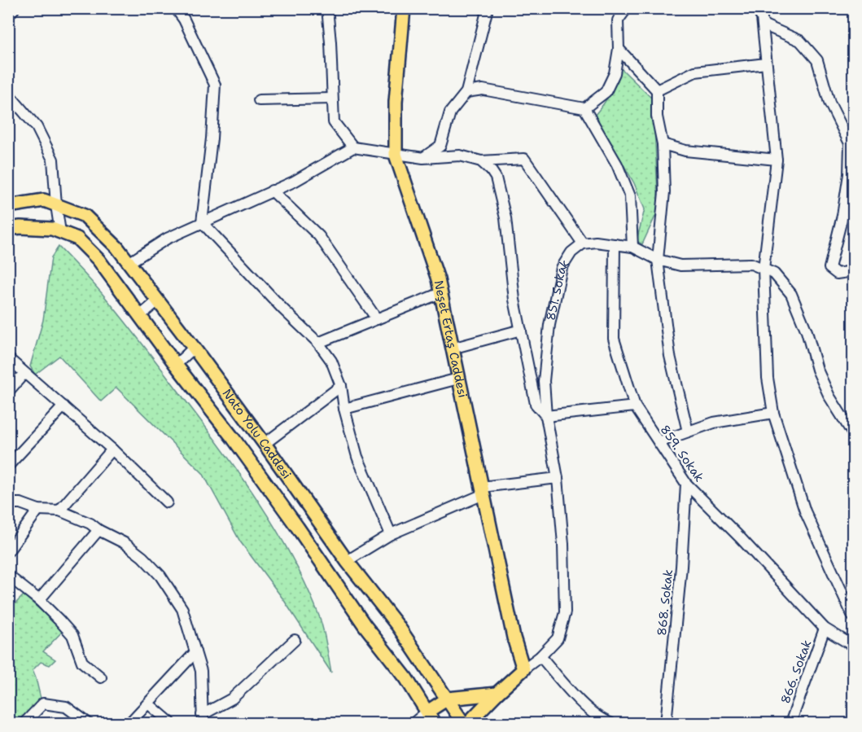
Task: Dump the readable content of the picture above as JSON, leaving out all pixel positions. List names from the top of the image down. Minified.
{"streets":{"main road":["851. Sokak","Neşet Ertaş Caddesi","Nato Yolu Caddesi"],"street":["859. Sokak","868. Sokak","866. Sokak"]},"crossings":[["851. Sokak","Neşet Ertaş Caddesi"],["859. Sokak","868. Sokak"],["859. Sokak","866. Sokak"]]}
